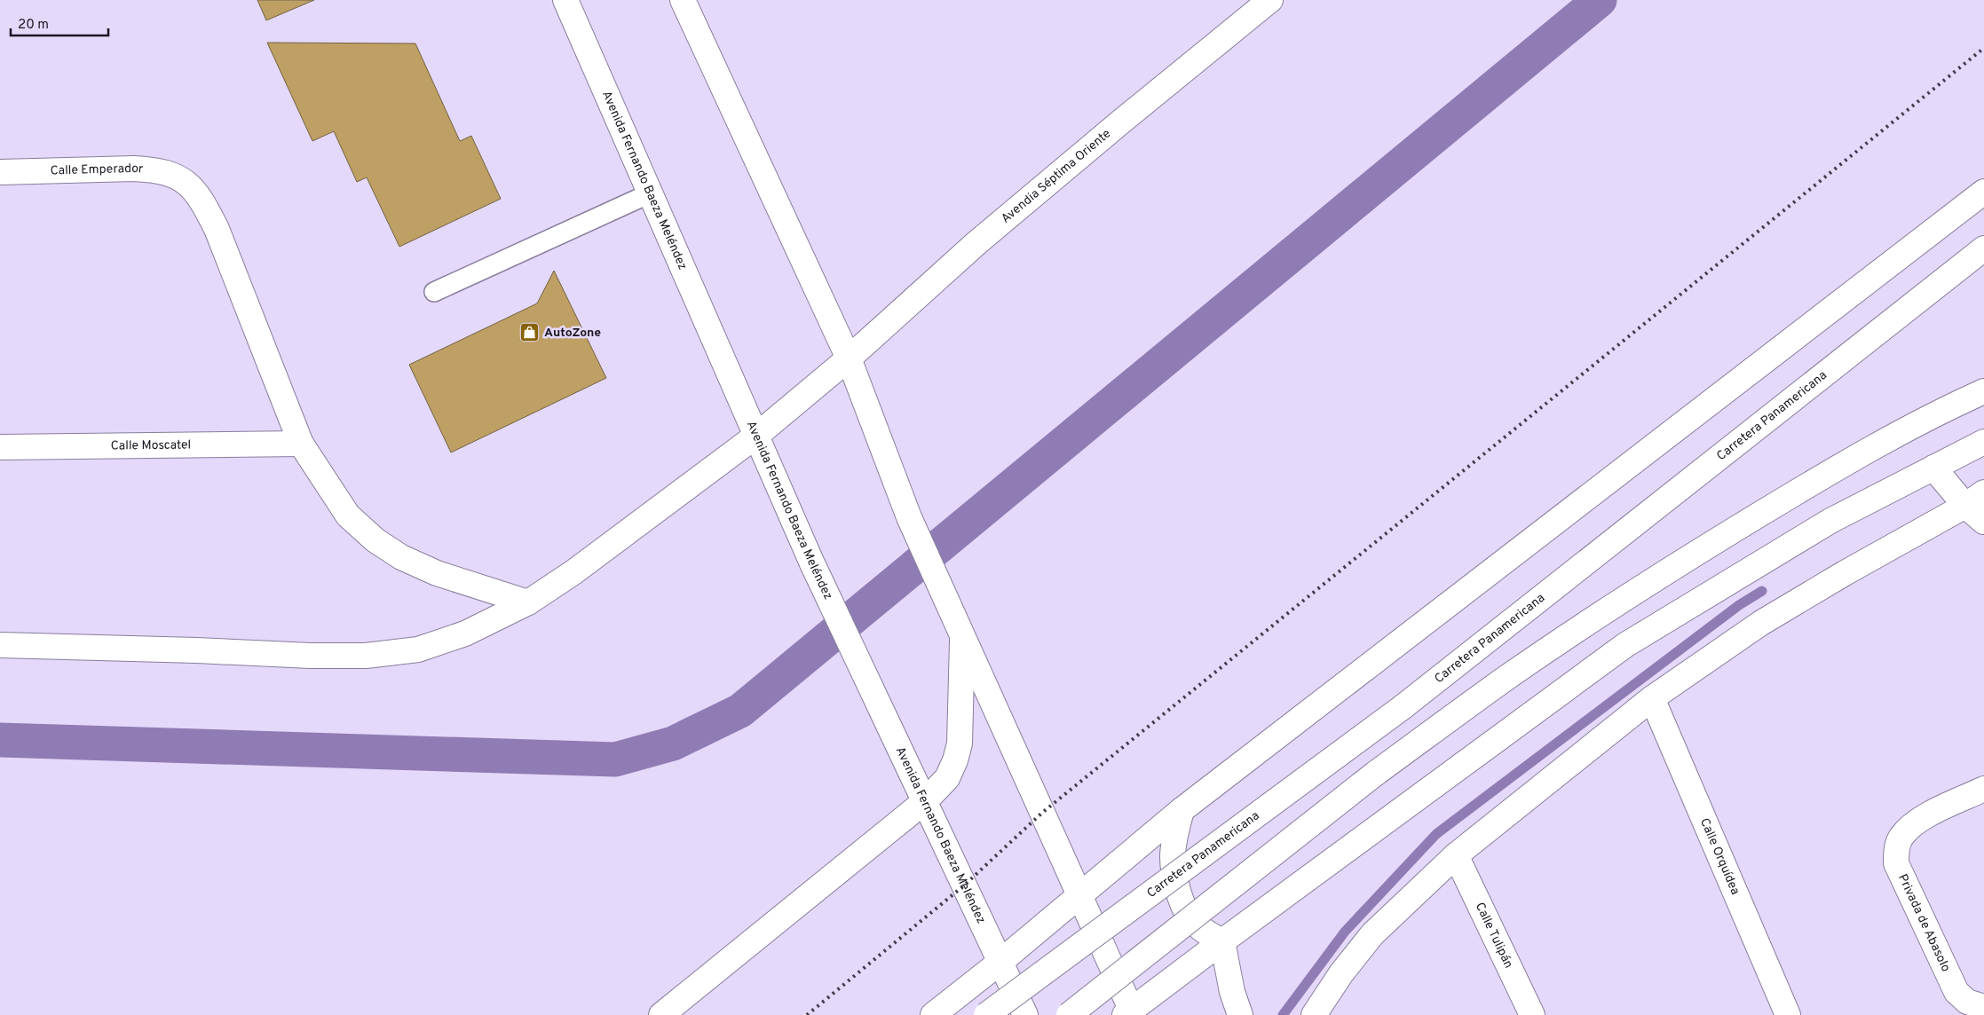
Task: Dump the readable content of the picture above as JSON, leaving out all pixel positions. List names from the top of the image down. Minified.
{"streets":{"main road":["Calle Emperador","Avendia Séptima Oriente","Avenida Fernando Baeza Meléndez","Carretera Panamericana","Calle Moscatel","Calle Orquídea","Privada de Abasolo","Calle Tulipán"]},"crossings":[["Calle Emperador","Avendia Séptima Oriente"],["Calle Emperador","Calle Moscatel"],["Avendia Séptima Oriente","Avenida Fernando Baeza Meléndez"]],"places":{"shop":["AutoZone"]},"scale_bar":"20 m"}
